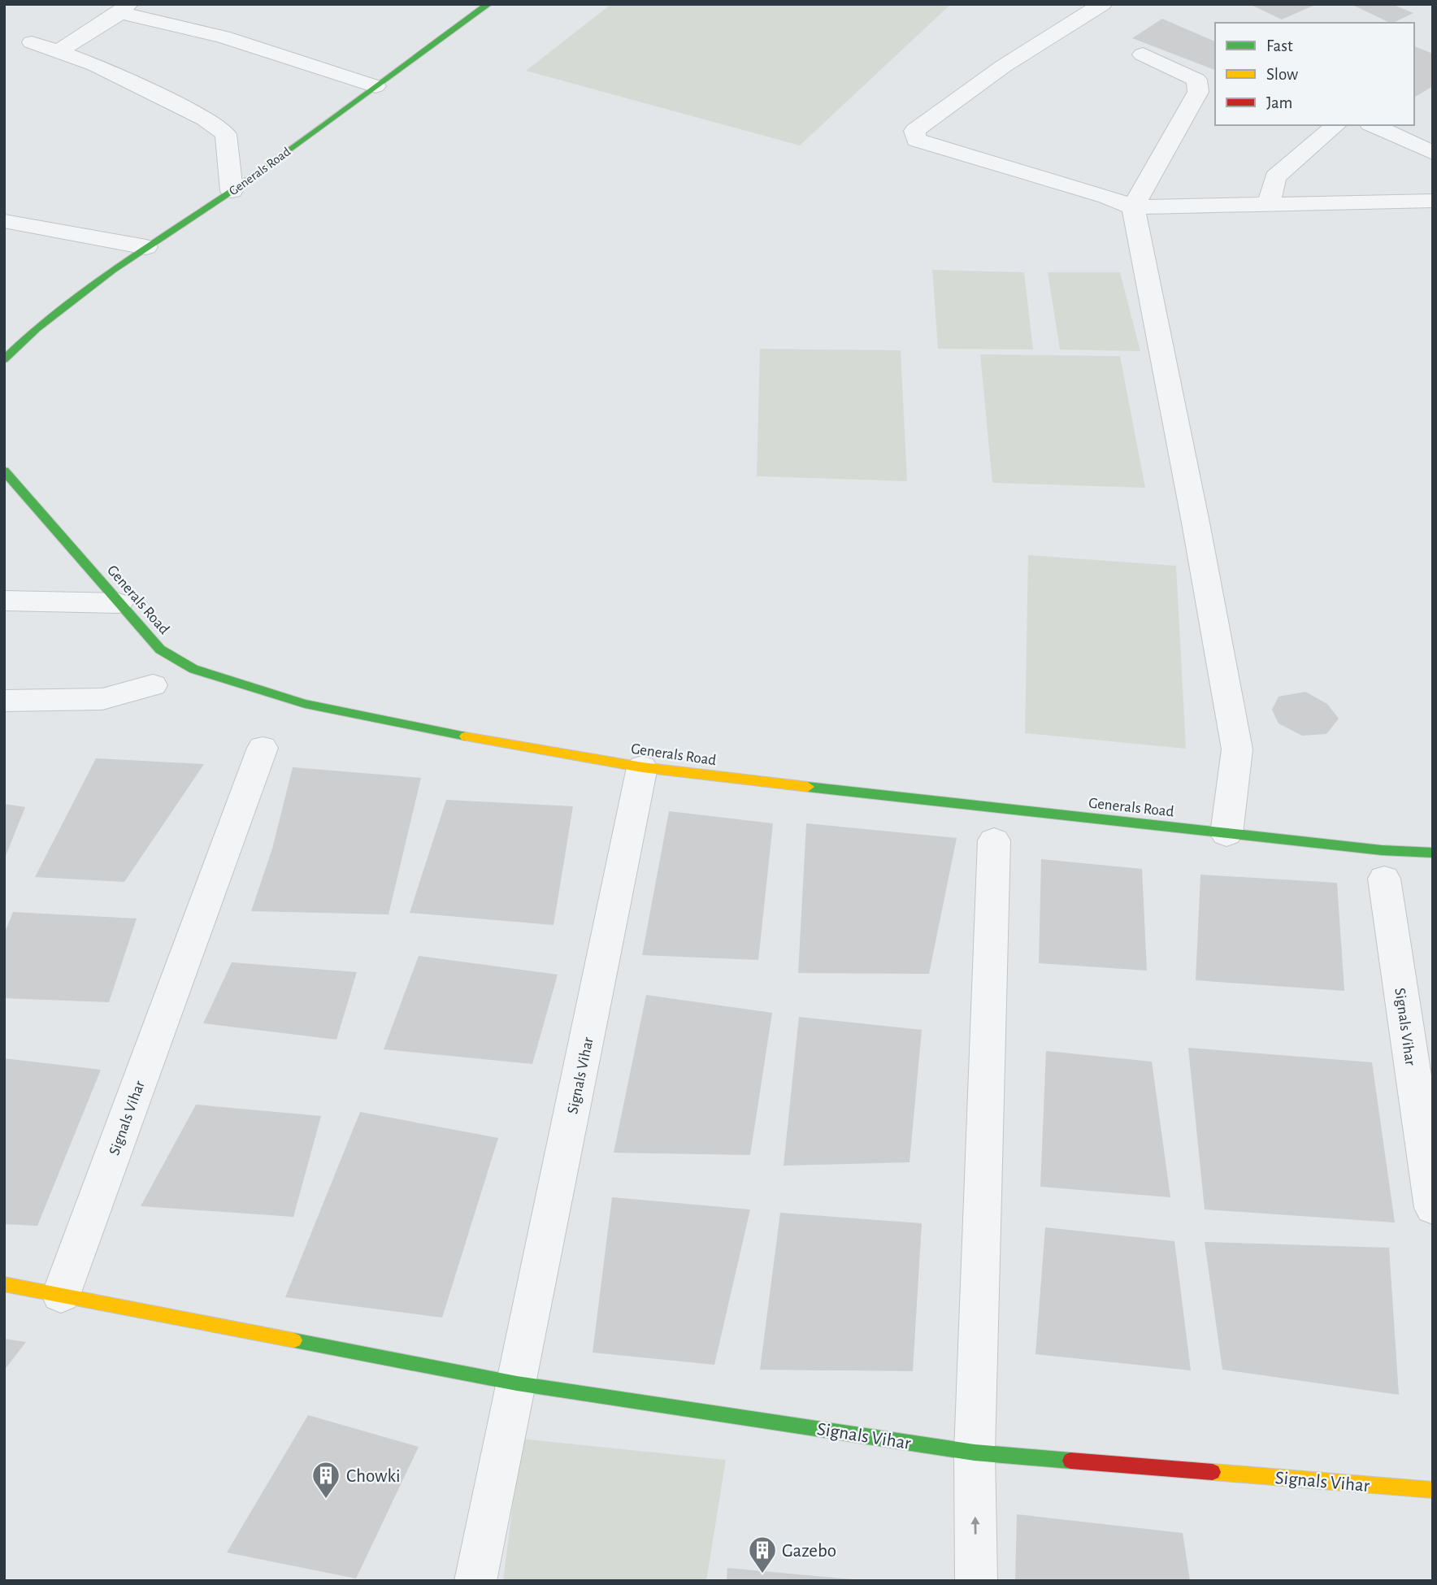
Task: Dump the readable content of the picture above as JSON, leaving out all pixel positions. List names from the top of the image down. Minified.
{"streets":{"street":["Generals Road","Signals Vihar"]},"crossings":[["Generals Road","Signals Vihar"]],"places":{"building":["Chowki","Gazebo"]},"legend":["Fast","Slow","Jam"]}
